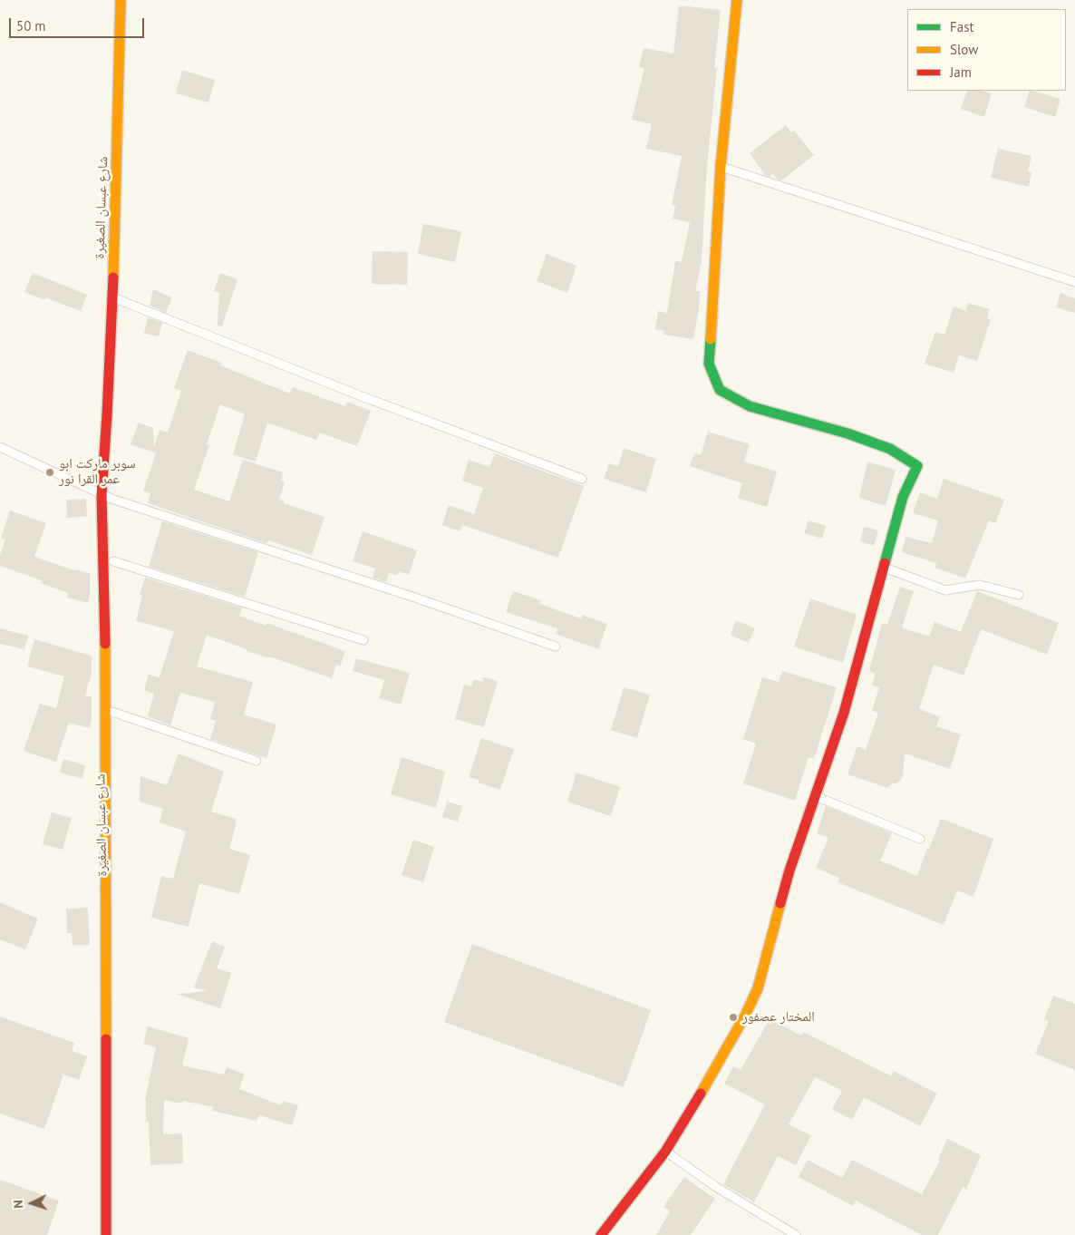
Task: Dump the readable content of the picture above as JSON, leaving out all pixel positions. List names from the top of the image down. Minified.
{"streets":{"street":["شارع عبسان الصغيرة"]},"places":["سوبر ماركت ابو عمر القرا نور","المختار عصفور"],"legend":["Fast","Slow","Jam"],"scale_bar":"50 m","north":"left"}
